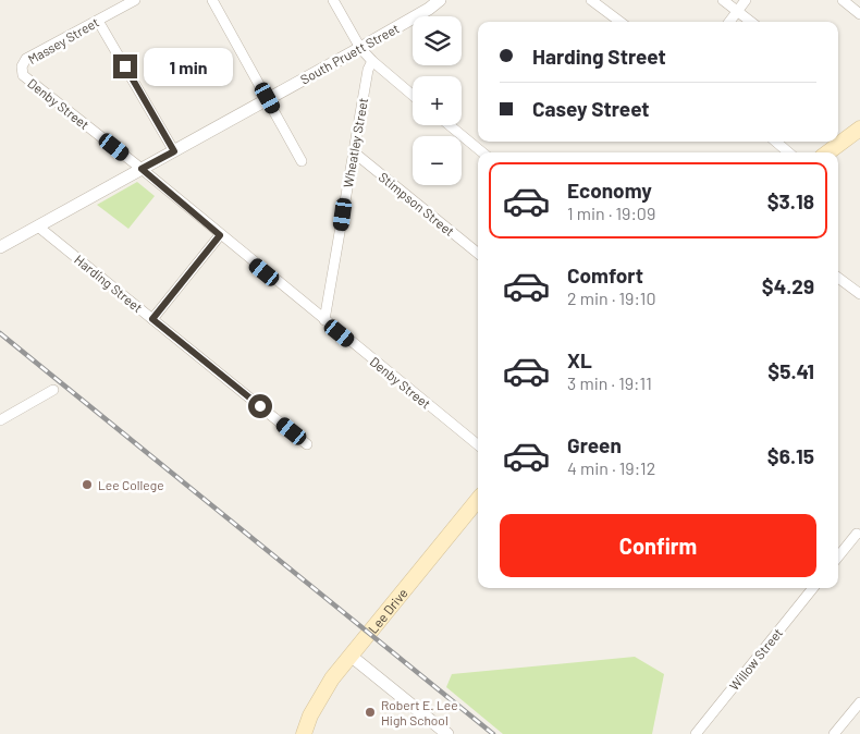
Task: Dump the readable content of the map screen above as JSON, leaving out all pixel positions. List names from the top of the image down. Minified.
{"streets":{"main road":["Lee Drive"],"street":["Massey Street","South Pruett Street","Denby Street","Wheatley Street","Stimpson Street","Harding Street","Willow Street"]},"crossings":[["Massey Street","Denby Street"],["South Pruett Street","Denby Street"],["South Pruett Street","Harding Street"],["Denby Street","Wheatley Street"],["Wheatley Street","Stimpson Street"]],"places":["Lee College","Robert E. Lee High School"],"page":{"map_buttons":["+","−"],"banner":["Harding Street","Casey Street"],"bubble":"1 min","list":[{"name":"Economy","note":"1 min · 19:09","value":"$3.18"},{"name":"Comfort","note":"2 min · 19:10","value":"$4.29"},{"name":"XL","note":"3 min · 19:11","value":"$5.41"},{"name":"Green","note":"4 min · 19:12","value":"$6.15"}],"buttons":"Confirm"}}
